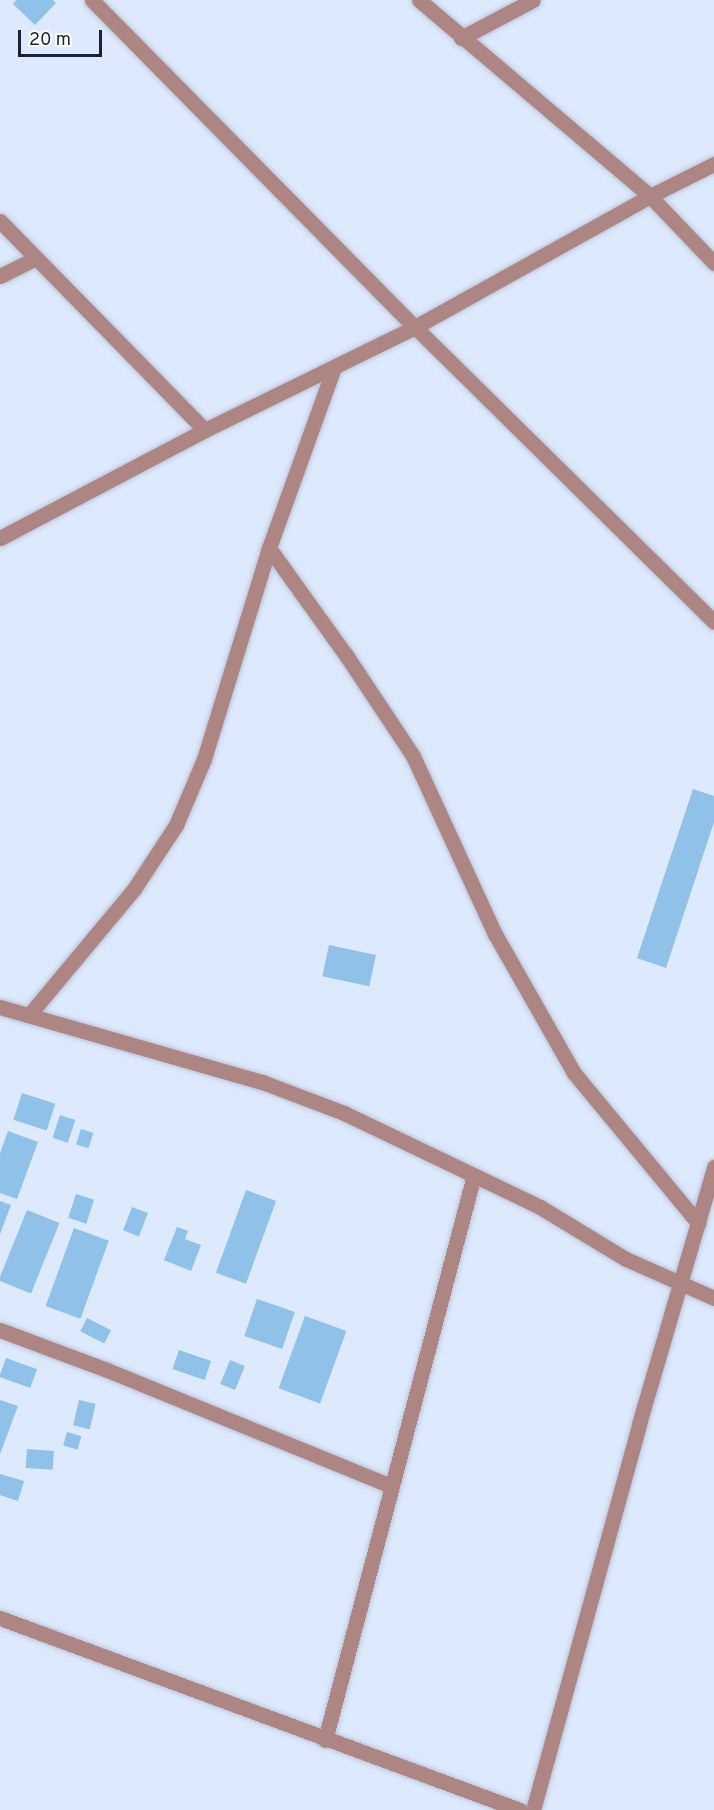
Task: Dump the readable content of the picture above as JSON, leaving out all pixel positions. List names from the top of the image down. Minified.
{"scale_bar":"20 m"}
